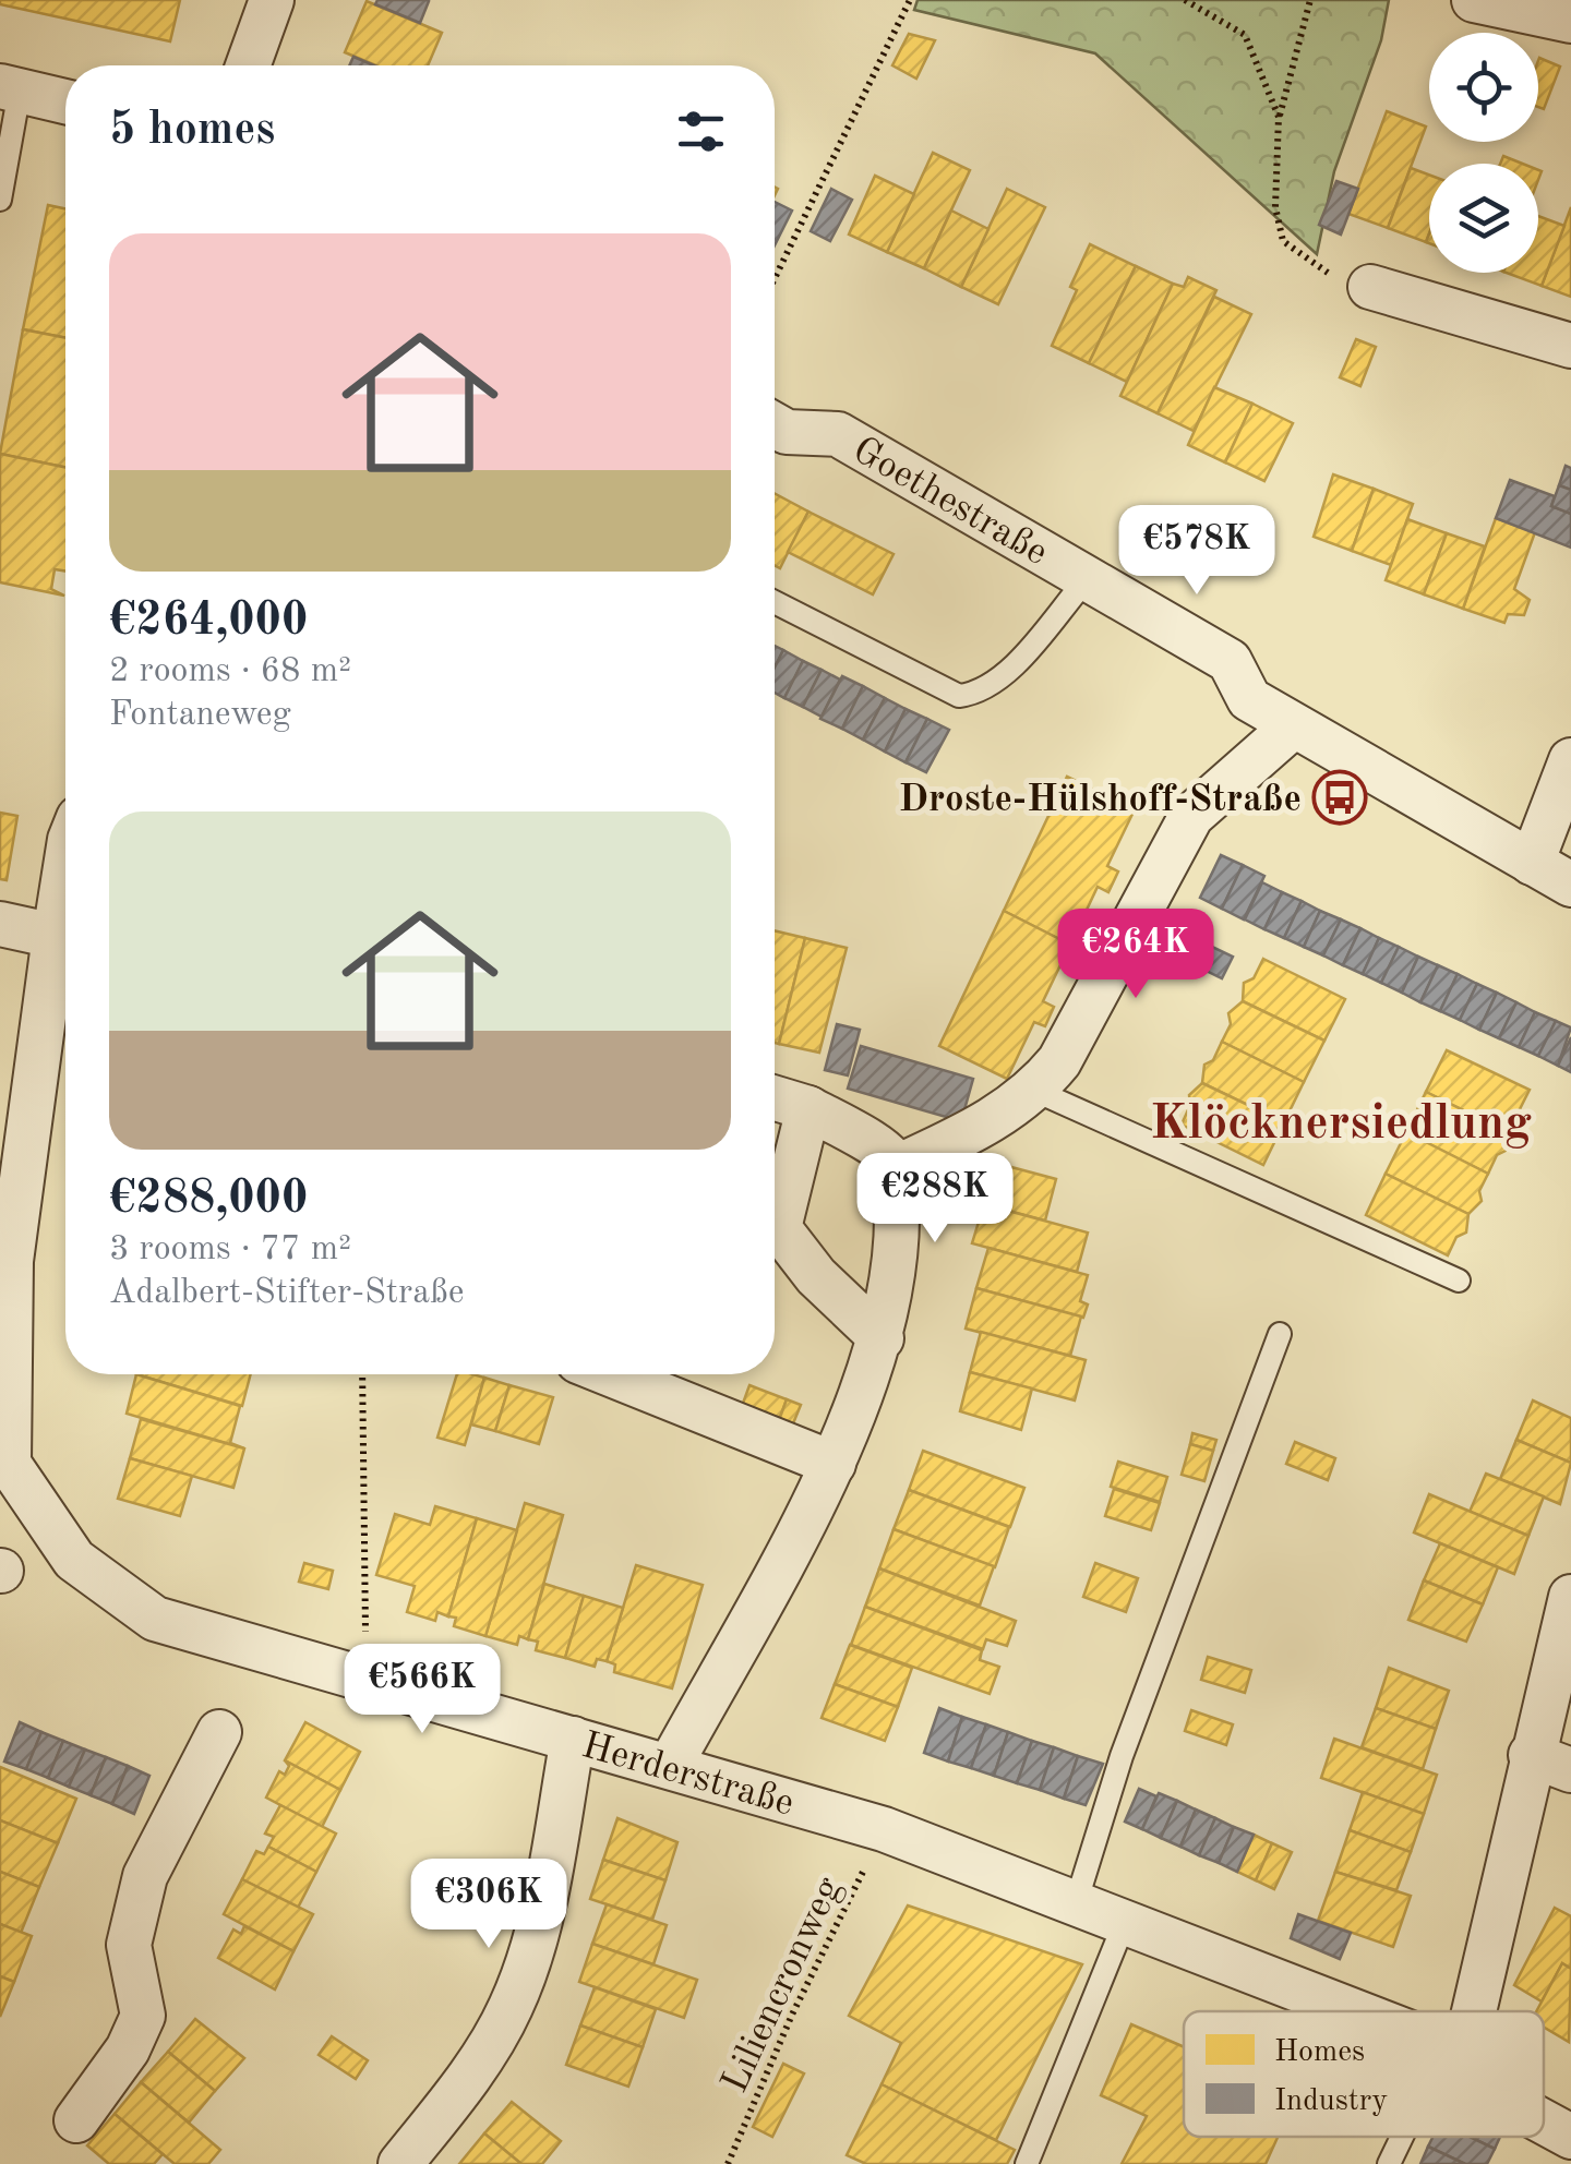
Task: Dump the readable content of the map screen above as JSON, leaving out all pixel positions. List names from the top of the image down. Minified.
{"streets":{"street":["Goethestraße","Herderstraße"],"path":["Liliencronweg"]},"crossings":[["Herderstraße","Liliencronweg"]],"districts":["Klöcknersiedlung"],"places":{"bus stop":["Droste-Hülshoff-Straße"]},"legend":["Homes","Industry"],"page":{"heading":"5 homes","list":[{"name":"€264,000","note":"2 rooms · 68 m² · Fontaneweg"},{"name":"€288,000","note":"3 rooms · 77 m² · Adalbert-Stifter-Straße"}],"price":["€578K","€264K","€288K","€566K","€306K"]}}
